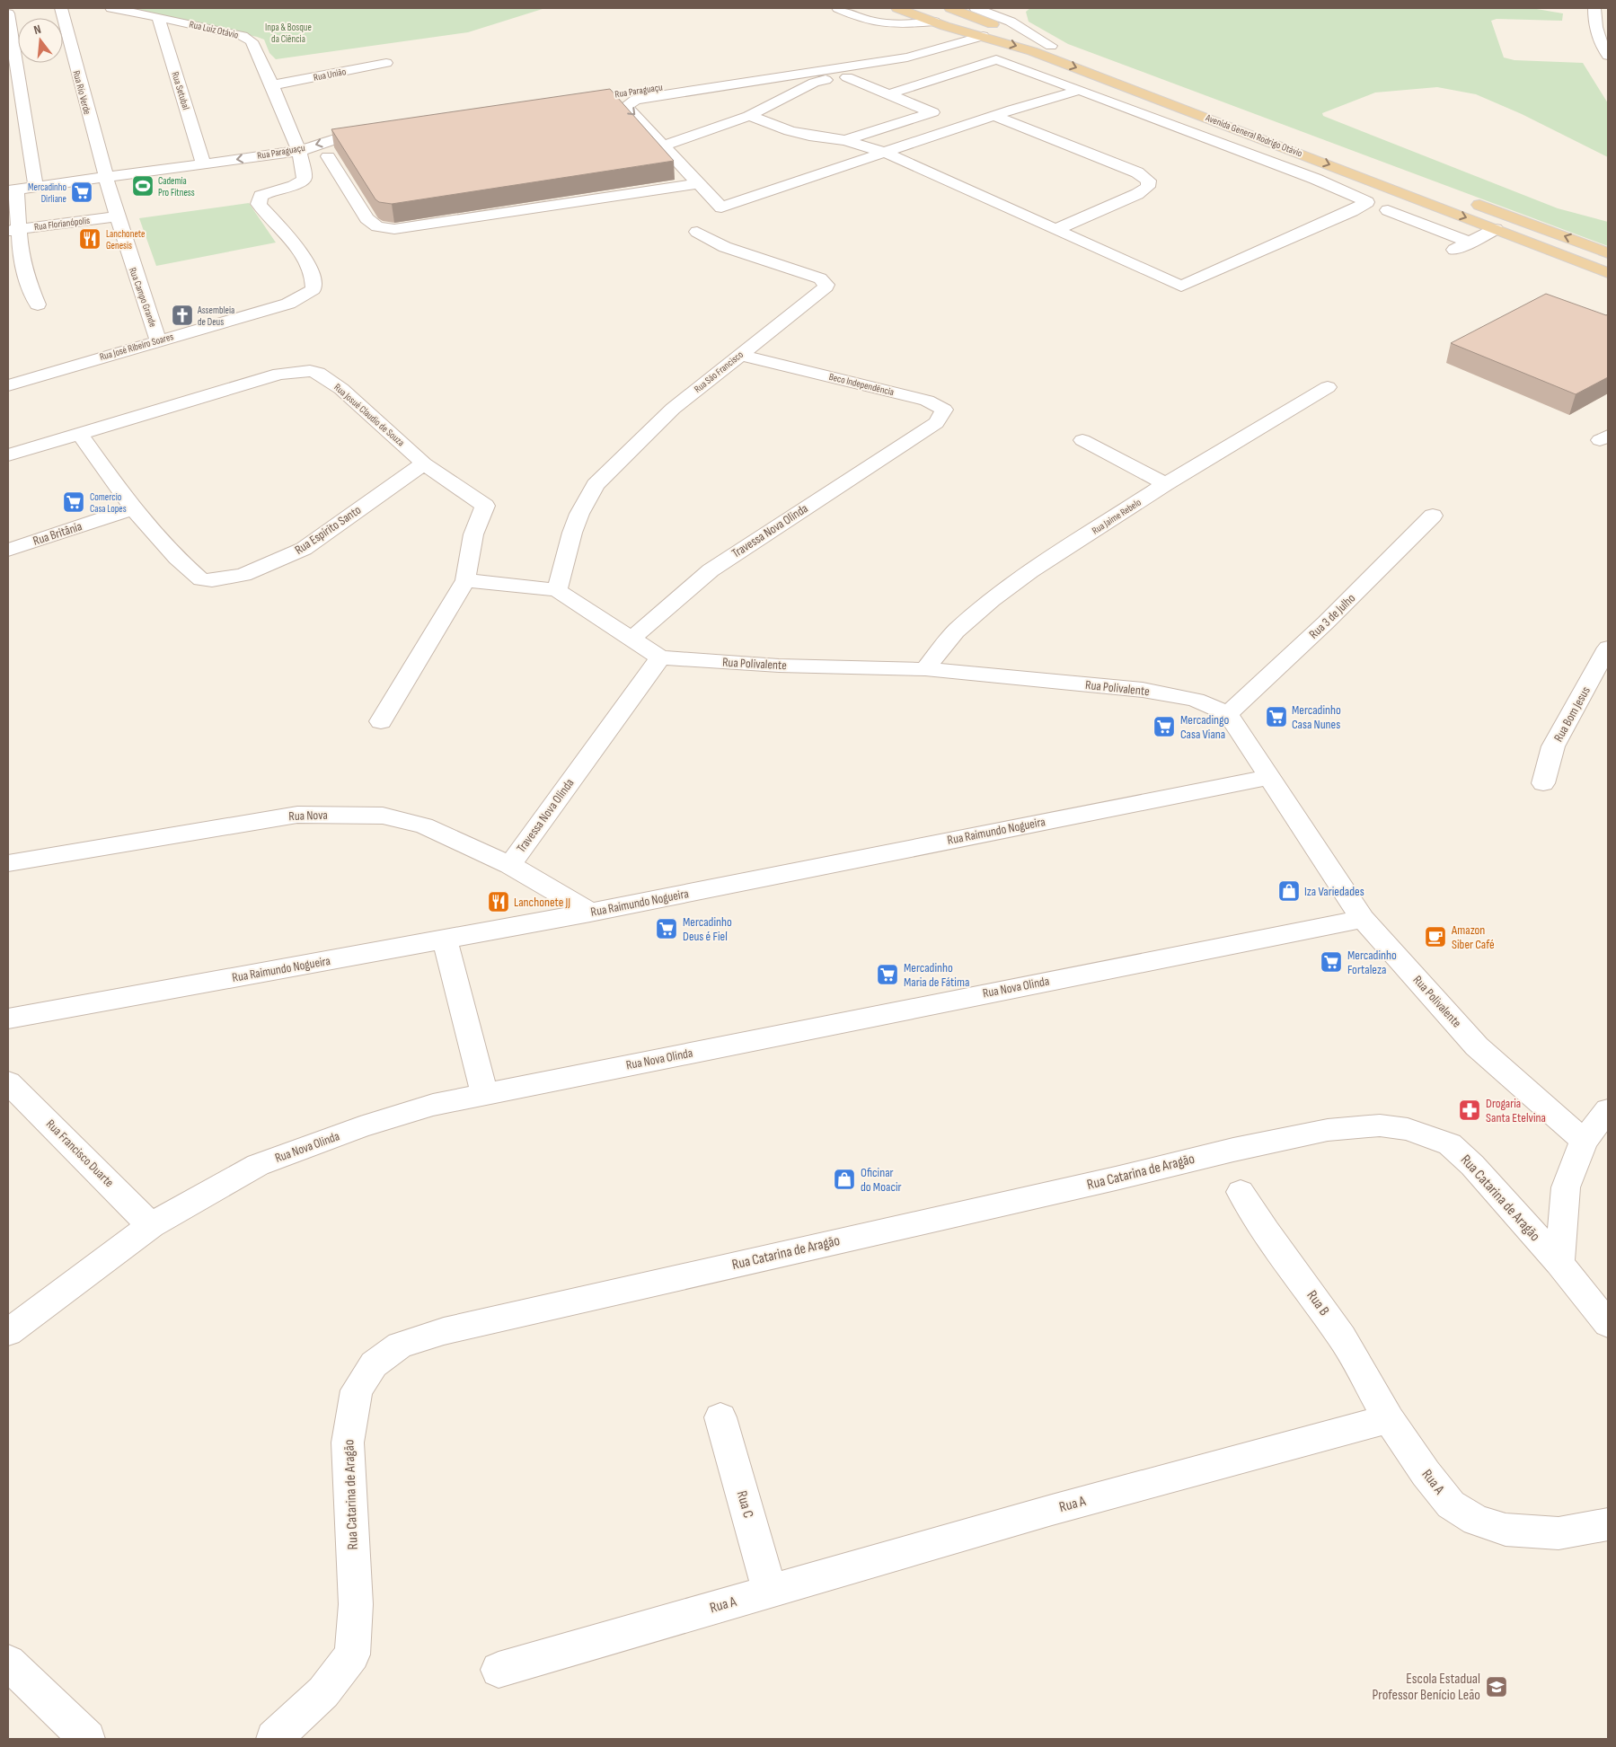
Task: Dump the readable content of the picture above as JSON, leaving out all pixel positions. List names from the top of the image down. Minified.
{"streets":{"main road":["Avenida General Rodrigo Otávio"],"street":["Rua Luiz Otávio","Rua União","Rua Setubal","Rua Paraguaçu","Rua Río Verde","Rua Florianópolis","Rua Campo Grande","Rua José Ribeiro Soares","Rua São Francisco","Beco Independência","Rua Josué Claudio de Souza","Rua Jaime Rebelo","Rua Espírito Santo","Travessa Nova Olinda","Rua Britânia","Rua 3 de Julho","Rua Polivalente","Rua Bom Jesus","Rua Nova","Rua Raimundo Nogueira","Rua Nova Olinda","Rua Francisco Duarte","Rua Catarina de Aragão","Rua B","Rua A","Rua C"]},"crossings":[["Rua Luiz Otávio","Rua União"],["Rua Luiz Otávio","Rua Setubal"],["Rua Luiz Otávio","Rua Paraguaçu"],["Rua Luiz Otávio","Rua José Ribeiro Soares"],["Rua Setubal","Rua Paraguaçu"],["Rua Paraguaçu","Rua Río Verde"],["Rua Paraguaçu","Avenida General Rodrigo Otávio"],["Rua Paraguaçu","Rua Campo Grande"],["Rua Paraguaçu","Rua José Ribeiro Soares"],["Rua Río Verde","Rua Campo Grande"],["Rua Florianópolis","Rua Campo Grande"],["Rua Campo Grande","Rua José Ribeiro Soares"],["Rua São Francisco","Beco Independência"],["Rua São Francisco","Rua Polivalente"],["Beco Independência","Travessa Nova Olinda"],["Rua Josué Claudio de Souza","Rua Espírito Santo"],["Rua Josué Claudio de Souza","Rua Polivalente"],["Rua Jaime Rebelo","Rua Polivalente"],["Rua Espírito Santo","Rua Britânia"],["Travessa Nova Olinda","Rua Polivalente"],["Travessa Nova Olinda","Rua Nova"],["Rua 3 de Julho","Rua Polivalente"],["Rua Polivalente","Rua Raimundo Nogueira"],["Rua Polivalente","Rua Nova Olinda"],["Rua Nova","Rua Raimundo Nogueira"],["Rua Nova Olinda","Rua Francisco Duarte"],["Rua B","Rua A"],["Rua A","Rua C"]],"parks":["Inpa & Bosque da Ciência"],"places":{"sports":["Cademia Pro Fitness"],"supermarket":["Mercadinho Dirliane","Comercio Casa Lopes","Mercadinho Casa Nunes","Mercadingo Casa Viana","Mercadinho Deus é Fiel","Mercadinho Fortaleza","Mercadinho Maria de Fátima"],"restaurant":["Lanchonete Genesis","Lanchonete JJ"],"church":["Assembleia de Deus"],"shop":["Iza Variedades","Oficinar do Moacir"],"cafe":["Amazon Siber Café"],"pharmacy":["Drogaria Santa Etelvina"],"school or university":["Escola Estadual Professor Benício Leão"]},"north":"top"}
